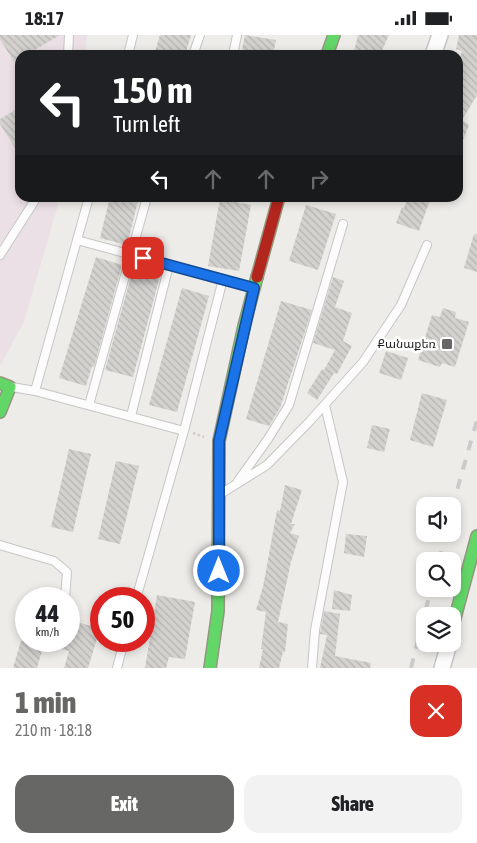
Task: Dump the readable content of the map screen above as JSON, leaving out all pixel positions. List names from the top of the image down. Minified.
{"places":{"transit":["Քանաքեռ"]},"page":{"status":"18:17","turn":["150 m","Turn left"],"speed":"44 km/h","limit":"50","heading":["1 min","210 m · 18:18"],"buttons":["Exit","Share"]}}
